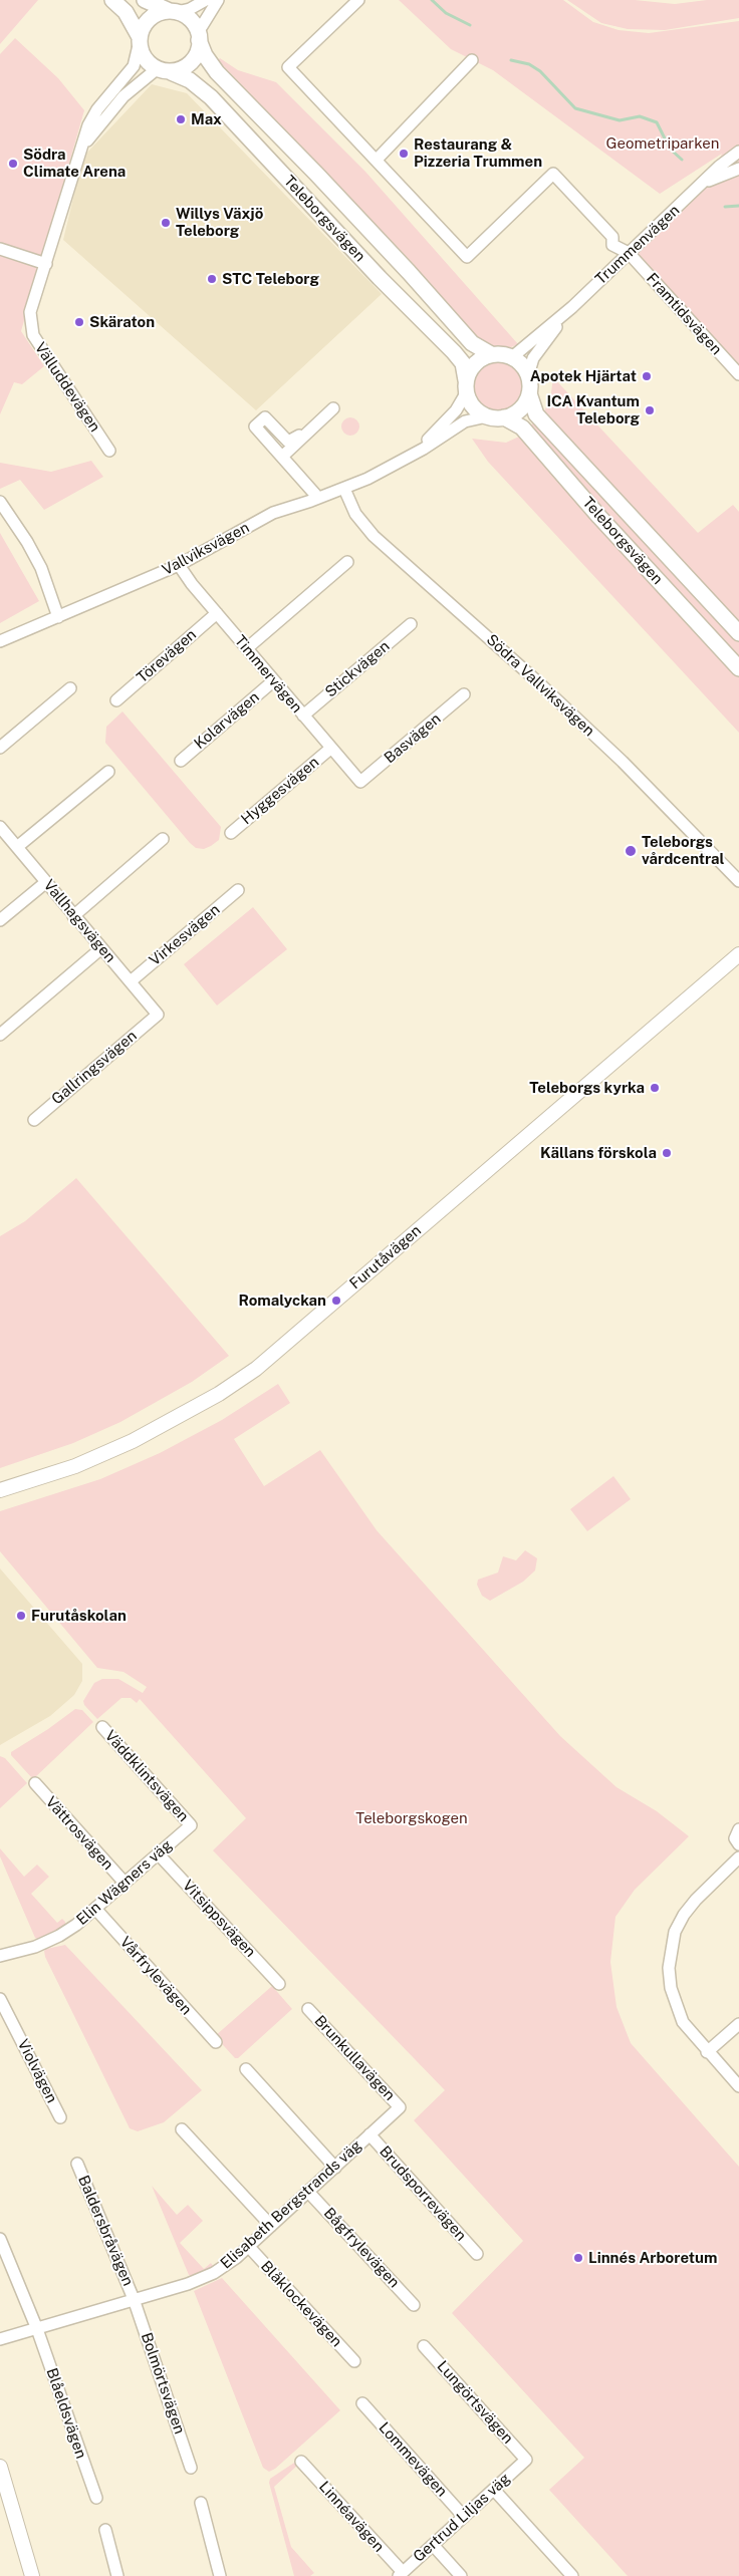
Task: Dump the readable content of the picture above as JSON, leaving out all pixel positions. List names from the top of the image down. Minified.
{"streets":{"main road":["Teleborgsvägen"],"street":["Trummenvägen","Framtidsvägen","Välluddevägen","Vallviksvägen","Törevägen","Stickvägen","Timmervägen","Södra Vallviksvägen","Kolarvägen","Basvägen","Hyggesvägen","Vallhagsvägen","Virkesvägen","Gallringsvägen","Furutåvägen","Väddklintsvägen","Vättrosvägen","Elin Wägners väg","Vitsippsvägen","Vårfrylevägen","Brunkullavägen","Violvägen","Brudsporrevägen","Elisabeth Bergstrands väg","Baldersbråvägen","Bågfrylevägen","Blåklockevägen","Bolmörtsvägen","Lungörtsvägen","Blåeldsvägen","Lommevägen","Linnéavägen","Gertrud Liljas väg"]},"crossings":[["Teleborgsvägen","Trummenvägen"],["Teleborgsvägen","Välluddevägen"],["Teleborgsvägen","Vallviksvägen"],["Trummenvägen","Framtidsvägen"],["Trummenvägen","Vallviksvägen"],["Vallviksvägen","Timmervägen"],["Vallviksvägen","Södra Vallviksvägen"],["Törevägen","Timmervägen"],["Stickvägen","Timmervägen"],["Timmervägen","Kolarvägen"],["Timmervägen","Basvägen"],["Timmervägen","Hyggesvägen"],["Vallhagsvägen","Virkesvägen"],["Vallhagsvägen","Gallringsvägen"],["Väddklintsvägen","Elin Wägners väg"],["Vättrosvägen","Elin Wägners väg"],["Elin Wägners väg","Vitsippsvägen"],["Elin Wägners väg","Vårfrylevägen"],["Brunkullavägen","Elisabeth Bergstrands väg"],["Brudsporrevägen","Elisabeth Bergstrands väg"],["Elisabeth Bergstrands väg","Baldersbråvägen"],["Elisabeth Bergstrands väg","Bågfrylevägen"],["Elisabeth Bergstrands väg","Blåklockevägen"],["Elisabeth Bergstrands väg","Bolmörtsvägen"],["Elisabeth Bergstrands väg","Blåeldsvägen"],["Baldersbråvägen","Bolmörtsvägen"],["Lungörtsvägen","Gertrud Liljas väg"],["Lommevägen","Gertrud Liljas väg"],["Linnéavägen","Gertrud Liljas väg"]],"parks":["Geometriparken","Teleborgskogen"],"places":["Max","Restaurang & Pizzeria Trummen","Södra Climate Arena","Willys Växjö Teleborg","STC Teleborg","Skäraton","Apotek Hjärtat","ICA Kvantum Teleborg","Teleborgs vårdcentral","Teleborgs kyrka","Källans förskola","Romalyckan","Furutåskolan","Linnés Arboretum"]}
